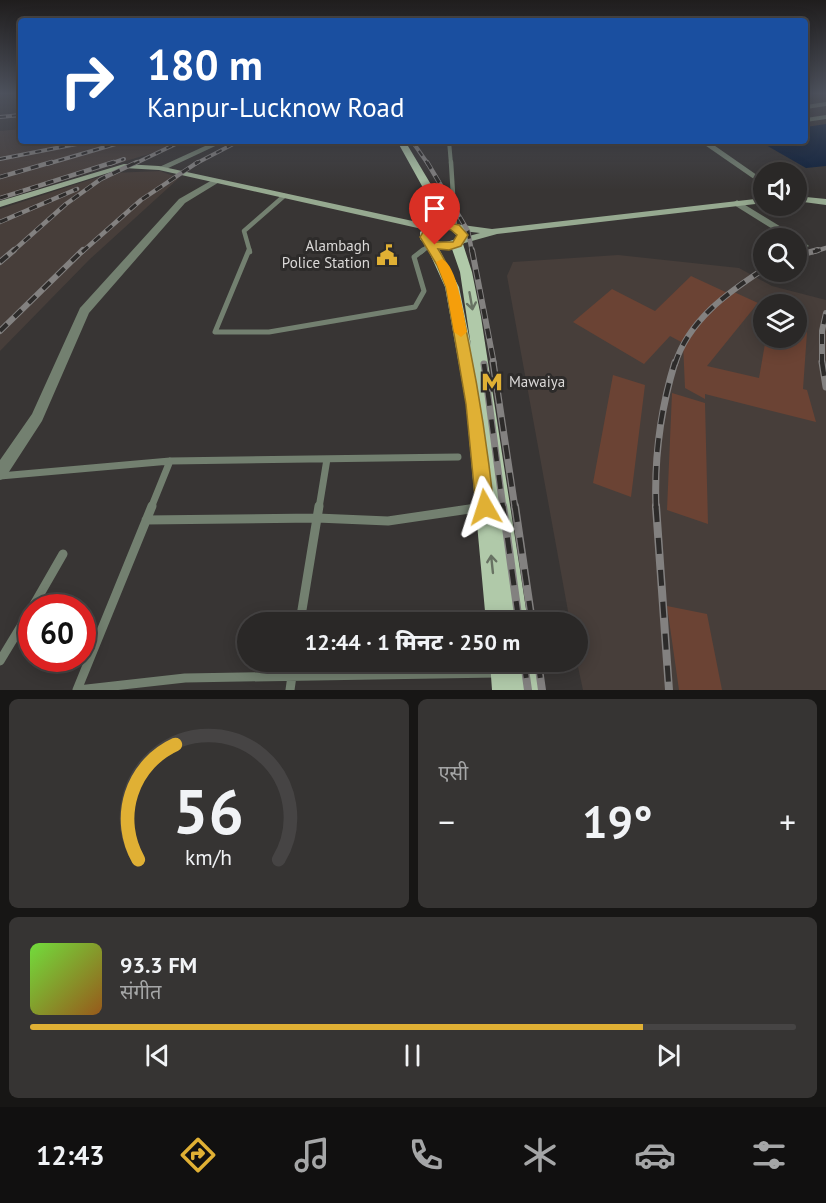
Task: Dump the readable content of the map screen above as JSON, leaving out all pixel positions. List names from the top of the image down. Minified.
{"places":{"public building":["Alambagh Police Station"],"metro station":["Mawaiya"]},"page":{"turn":["180 m","Kanpur-Lucknow Road"],"limit":"60","trip":"12:44 · 1 मिनट · 250 m","tile":"एसी","heat":["−","19°","+"],"song":["93.3 FM","संगीत"],"tabs":"12:43","gauge":["56","km/h"]}}
